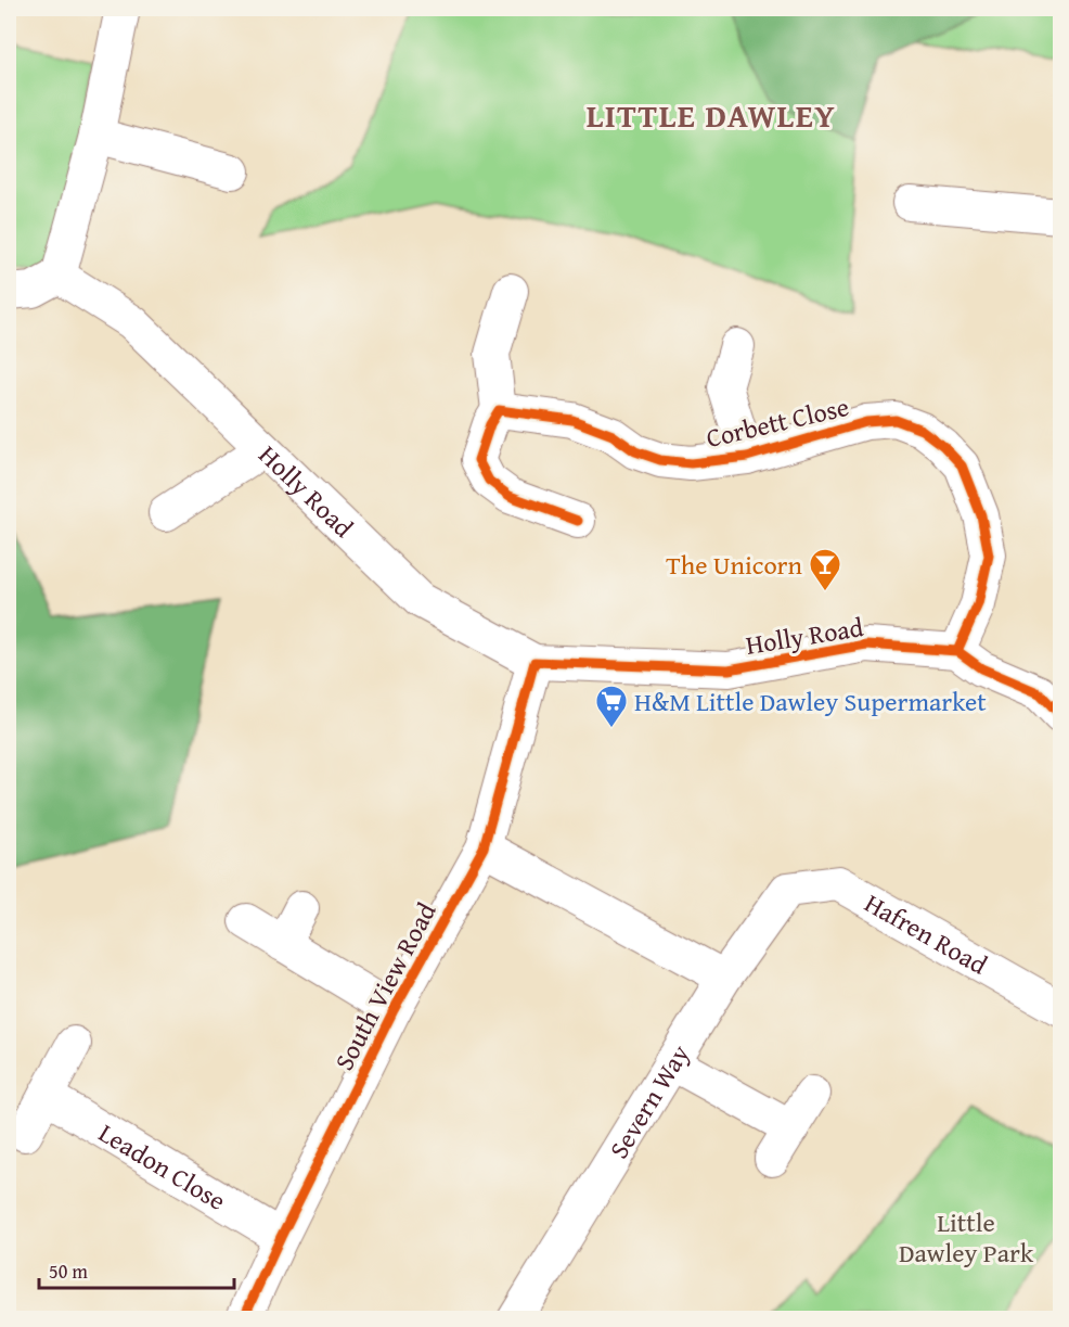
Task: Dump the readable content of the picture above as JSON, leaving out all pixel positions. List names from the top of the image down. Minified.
{"streets":{"street":["Corbett Close","Holly Road","Hafren Road","South View Road","Severn Way","Leadon Close"]},"crossings":[["Corbett Close","Holly Road"],["Holly Road","South View Road"],["Hafren Road","Severn Way"],["South View Road","Leadon Close"]],"districts":["LITTLE DAWLEY"],"parks":["Little Dawley Park"],"places":{"bar":["The Unicorn"],"supermarket":["H&M Little Dawley Supermarket"]},"scale_bar":"50 m"}
